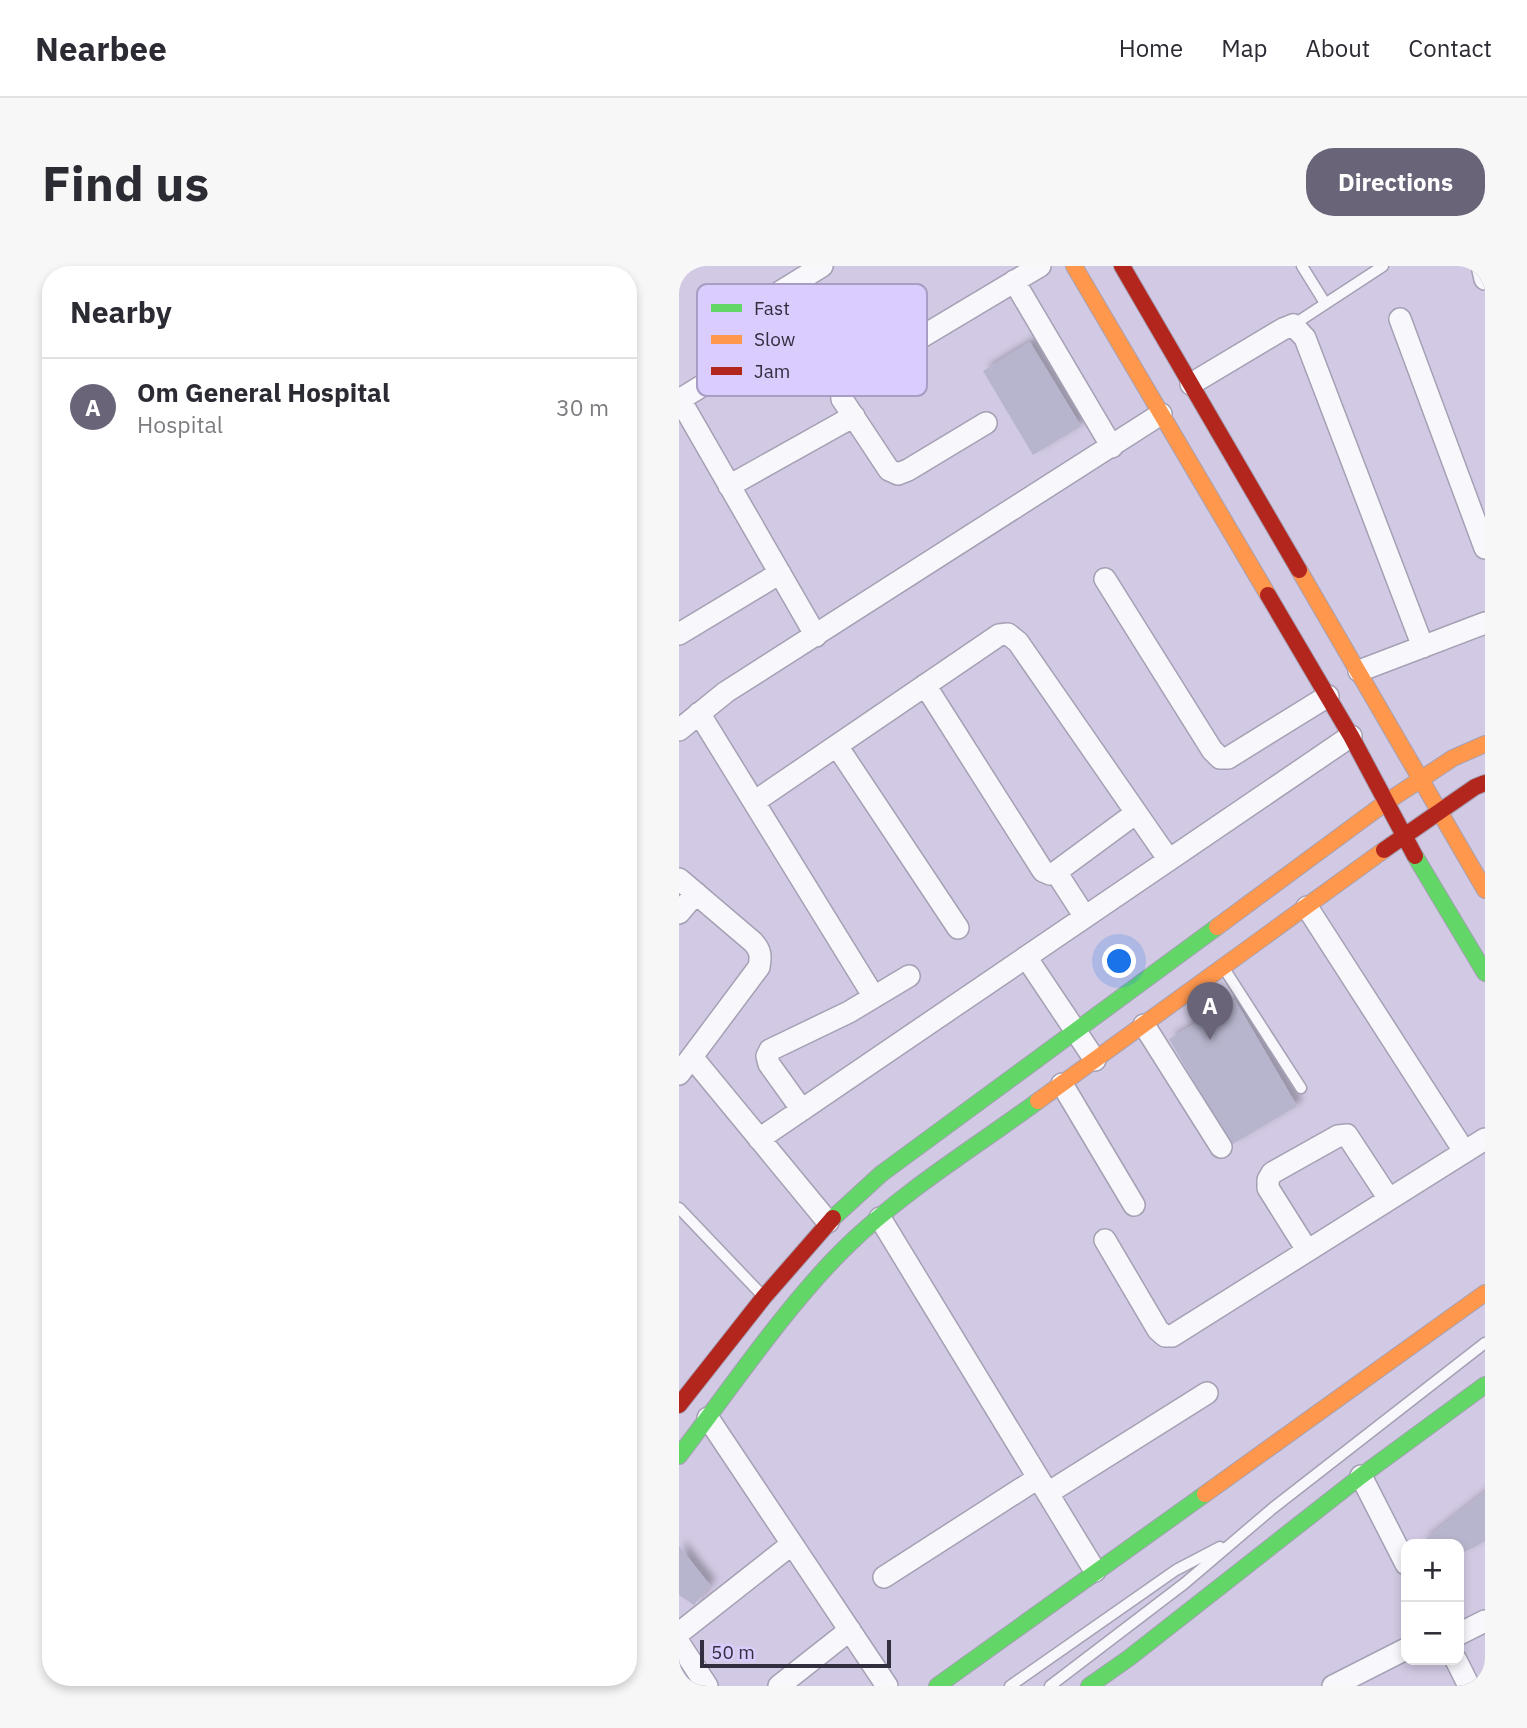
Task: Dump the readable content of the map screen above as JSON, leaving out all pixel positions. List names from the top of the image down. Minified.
{"legend":["Fast","Slow","Jam"],"scale_bar":"50 m","page":{"header":"Nearbee","nav":["Home","Map","About","Contact"],"buttons":"Directions","title":"Find us","heading":"Nearby","list":[{"mark":"A","name":"Om General Hospital","note":"Hospital","value":"30 m"}],"pins":"A","map_buttons":["+","−"],"scale":"50 m"}}
